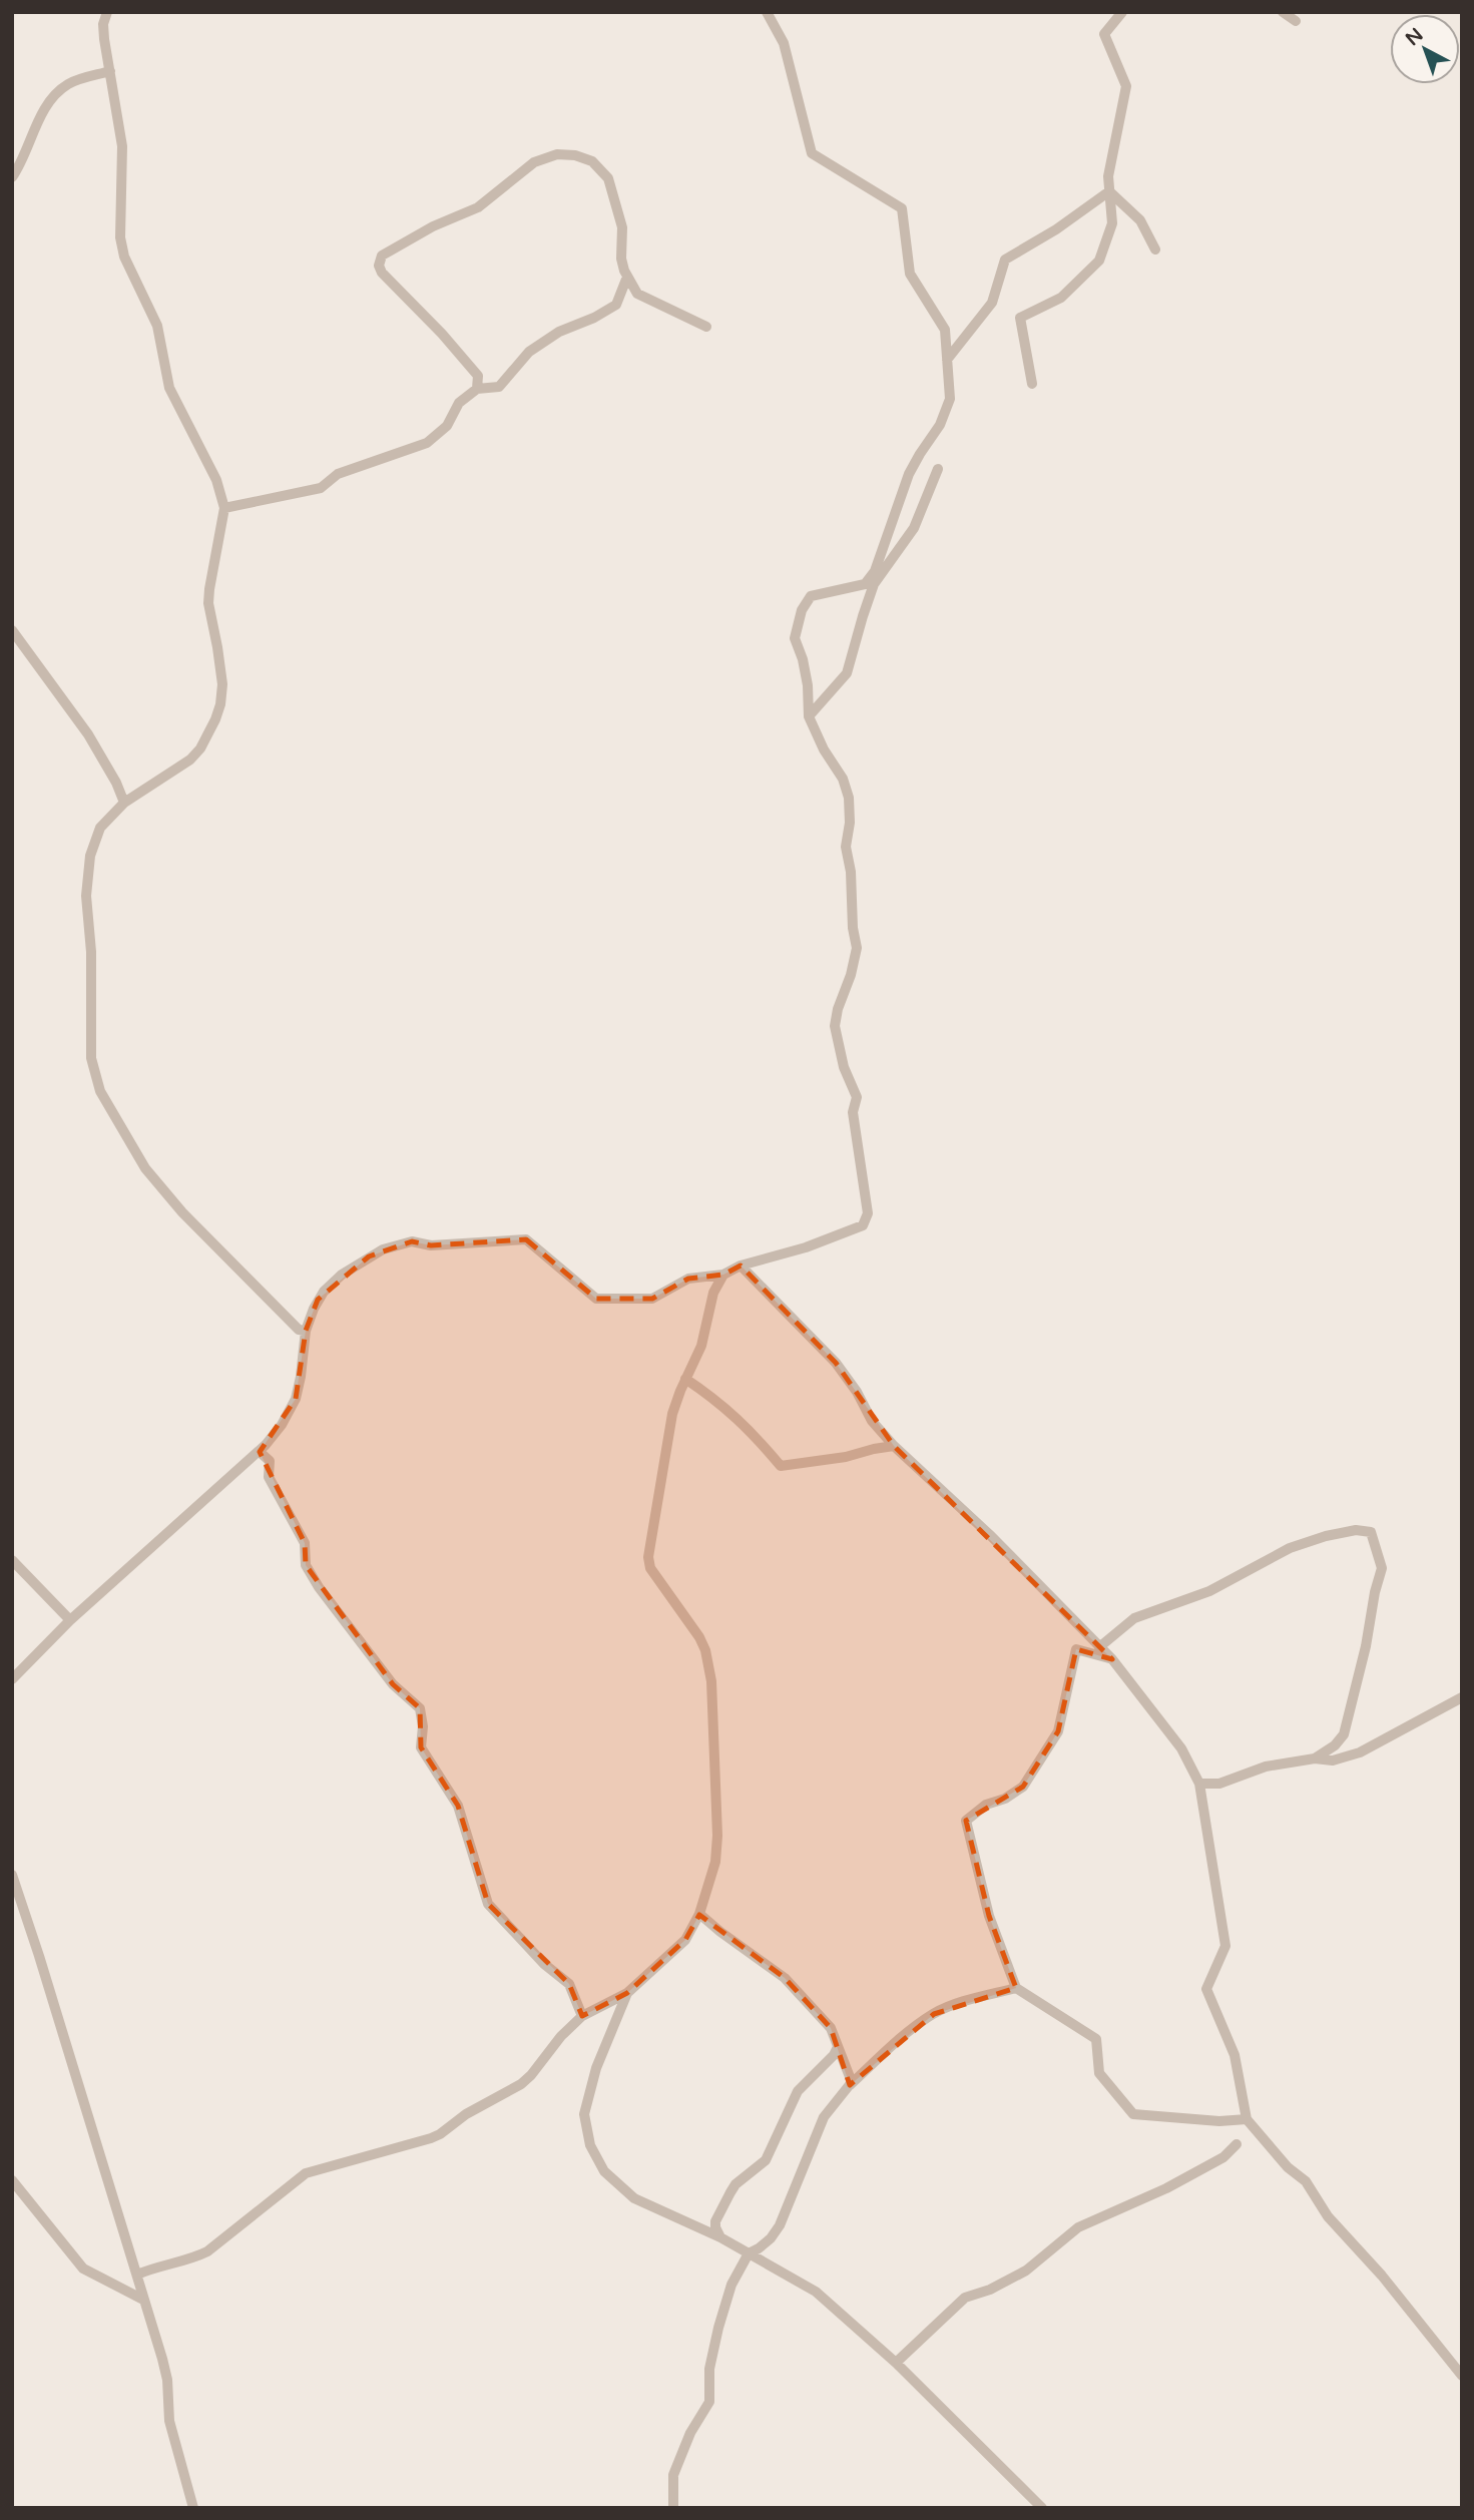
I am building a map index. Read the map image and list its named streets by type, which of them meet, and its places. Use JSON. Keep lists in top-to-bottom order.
{
  "north": "top left"
}
